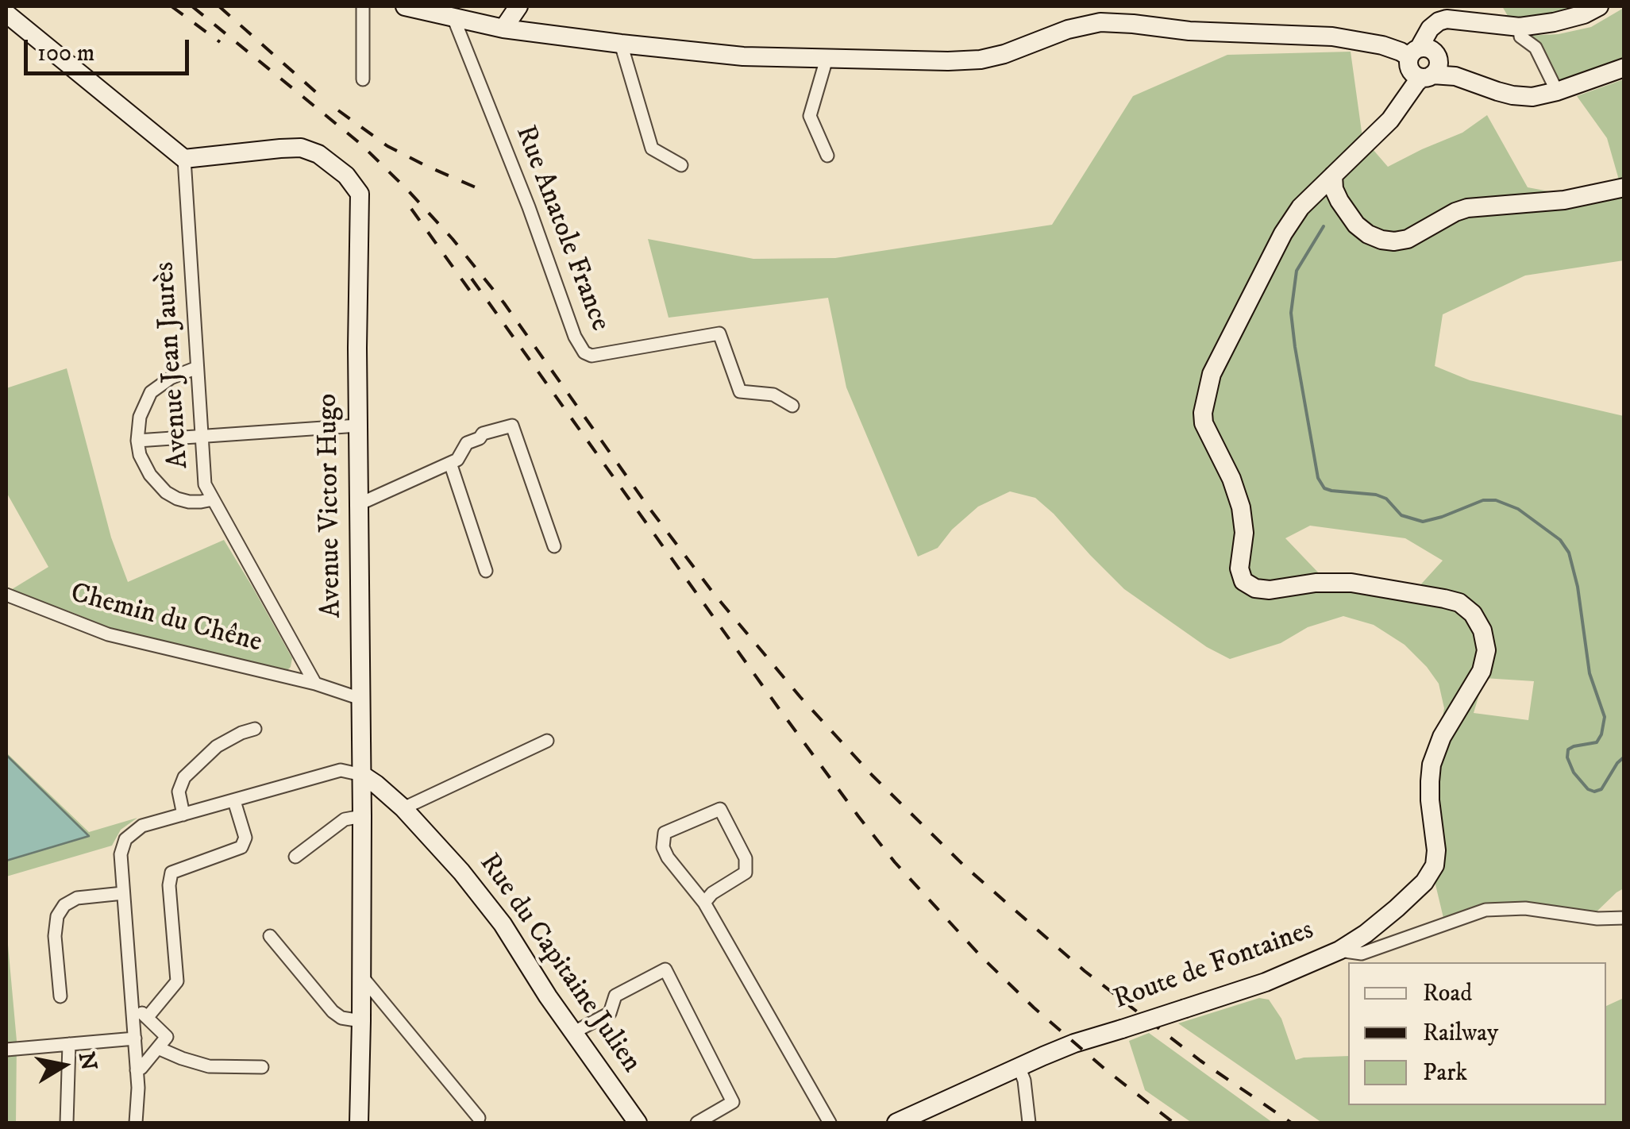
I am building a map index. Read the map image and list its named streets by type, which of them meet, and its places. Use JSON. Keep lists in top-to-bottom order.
{
  "streets": {
    "street": [
      "Rue Anatole France",
      "Avenue Jean Jaurès",
      "Avenue Victor Hugo",
      "Chemin du Chêne",
      "Rue du Capitaine Julien",
      "Route de Fontaines"
    ]
  },
  "crossings": [
    ["Avenue Jean Jaurès", "Avenue Victor Hugo"],
    ["Avenue Jean Jaurès", "Chemin du Chêne"],
    ["Avenue Victor Hugo", "Rue du Capitaine Julien"]
  ],
  "legend": ["Road", "Railway", "Park"],
  "scale_bar": "100 m",
  "north": "right"
}
